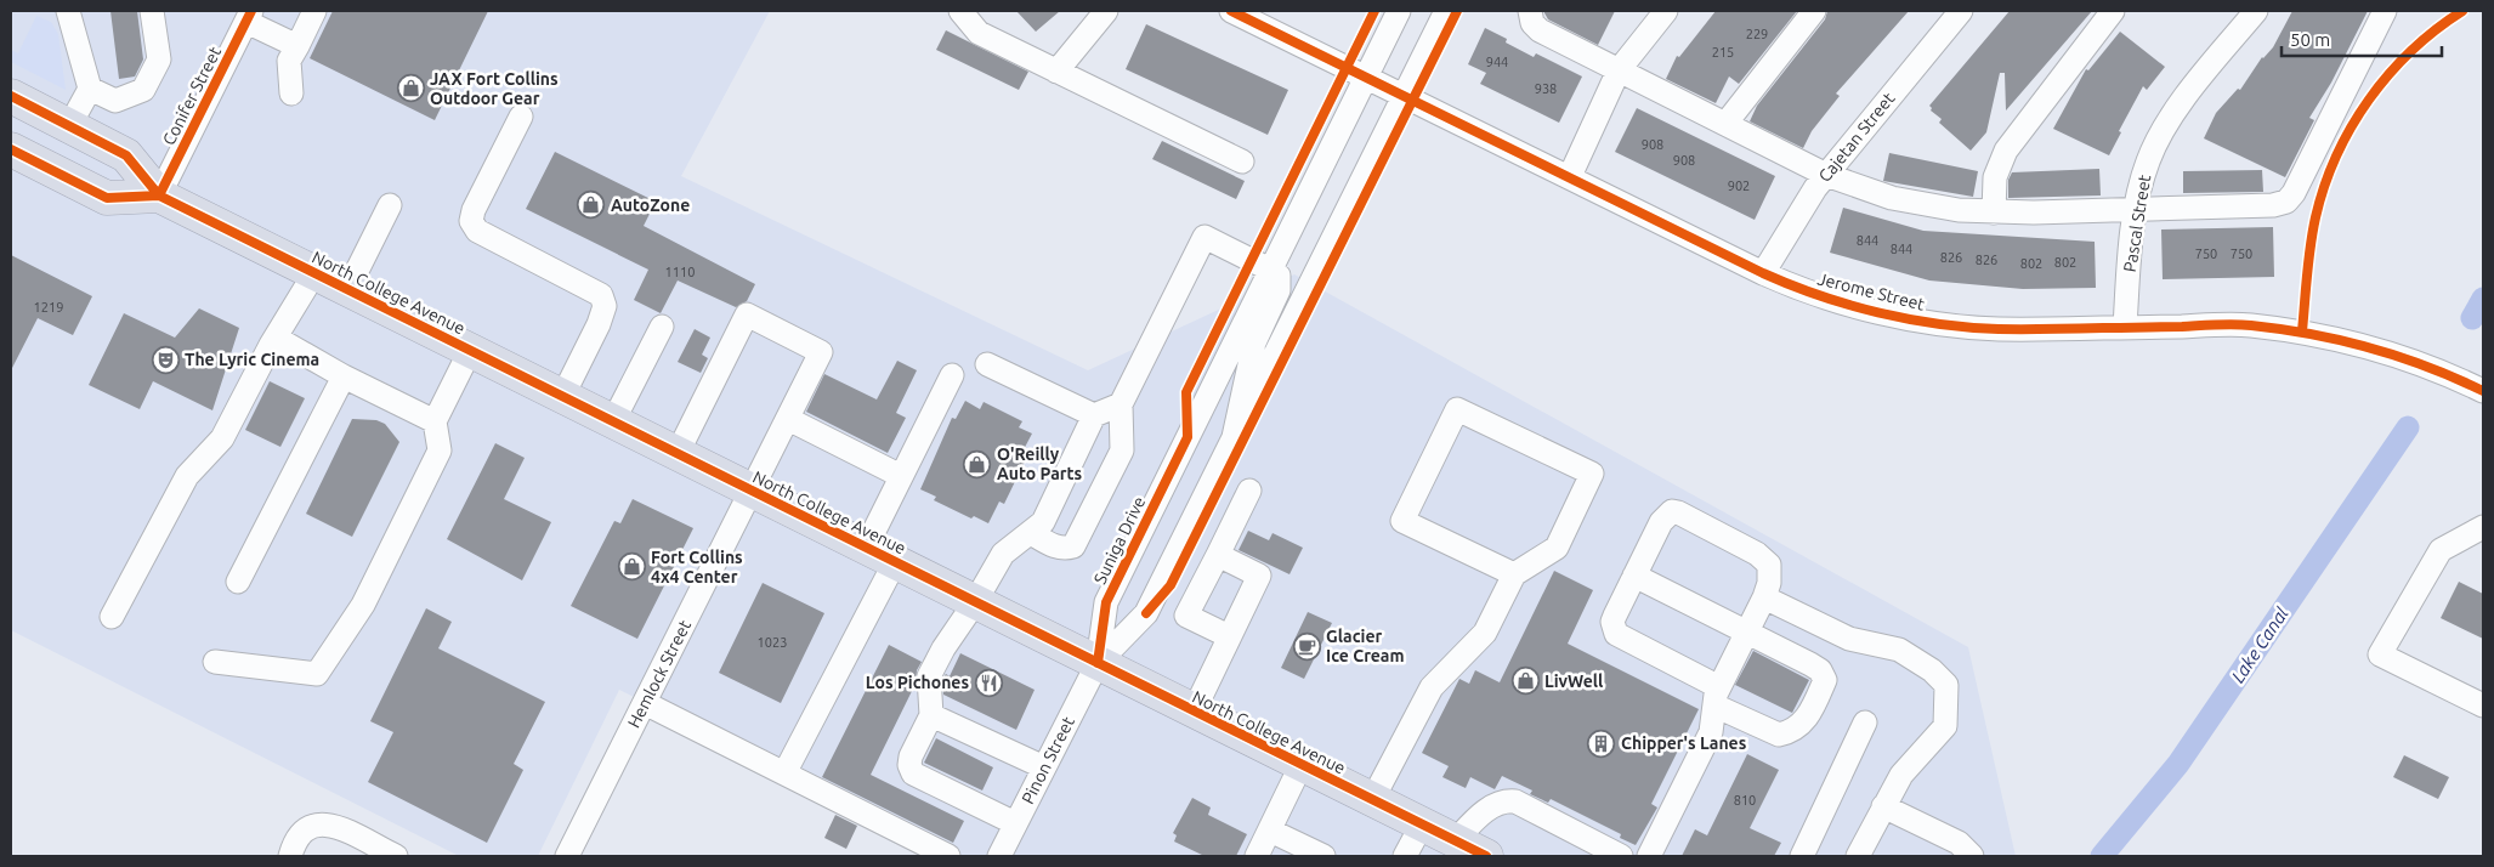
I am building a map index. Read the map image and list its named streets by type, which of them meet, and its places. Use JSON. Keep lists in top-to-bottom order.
{
  "streets": {
    "highway": ["North College Avenue"],
    "street": [
      "Conifer Street",
      "Cajetan Street",
      "Pascal Street",
      "Jerome Street",
      "Suniga Drive",
      "Hemlock Street",
      "Pinon Street"
    ]
  },
  "crossings": [
    ["Conifer Street", "North College Avenue"],
    ["Cajetan Street", "Jerome Street"],
    ["Pascal Street", "Jerome Street"],
    ["Jerome Street", "Suniga Drive"],
    ["North College Avenue", "Suniga Drive"],
    ["North College Avenue", "Hemlock Street"],
    ["North College Avenue", "Pinon Street"],
    ["Suniga Drive", "Pinon Street"]
  ],
  "water": ["Lake Canal"],
  "places": {
    "shop": [
      "JAX Fort Collins Outdoor Gear",
      "AutoZone",
      "O'Reilly Auto Parts",
      "Fort Collins 4x4 Center",
      "LivWell"
    ],
    "theatre": ["The Lyric Cinema"],
    "cafe": ["Glacier Ice Cream"],
    "restaurant": ["Los Pichones"],
    "building": ["Chipper's Lanes"]
  },
  "house_numbers": [
    "229",
    "215",
    "944",
    "938",
    "908",
    "908",
    "902",
    "844",
    "844",
    "750",
    "750",
    "826",
    "826",
    "802",
    "802",
    "1110",
    "1219",
    "1023",
    "810"
  ],
  "scale_bar": "50 m"
}
